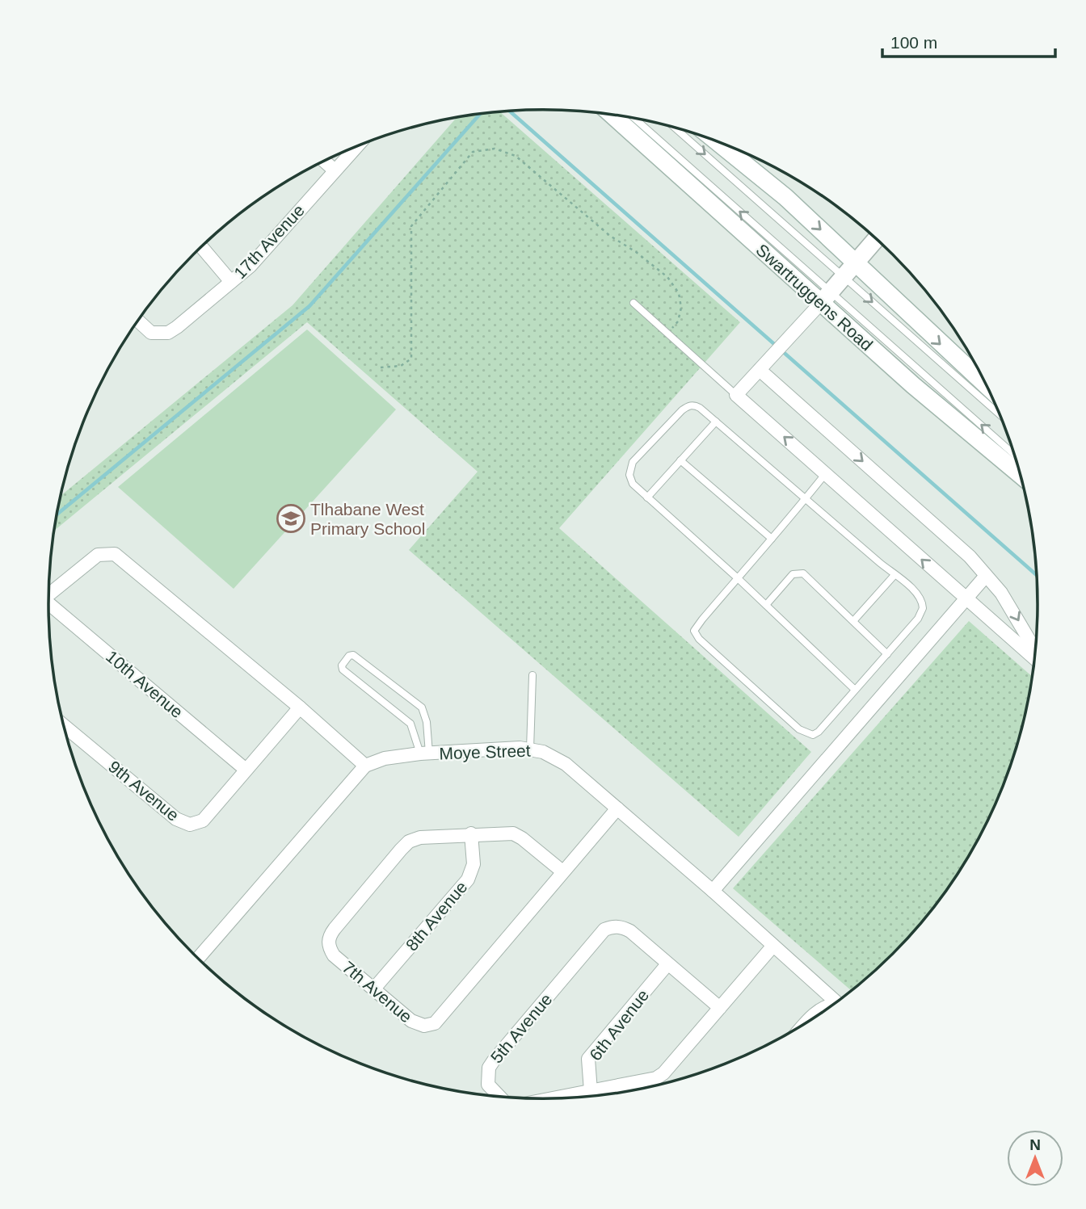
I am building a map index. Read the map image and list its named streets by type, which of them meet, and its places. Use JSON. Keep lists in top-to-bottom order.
{
  "streets": {
    "main road": ["Swartruggens Road"],
    "street": [
      "17th Avenue",
      "10th Avenue",
      "Moye Street",
      "9th Avenue",
      "8th Avenue",
      "7th Avenue",
      "6th Avenue",
      "5th Avenue"
    ]
  },
  "crossings": [
    ["10th Avenue", "9th Avenue"],
    ["Moye Street", "7th Avenue"],
    ["Moye Street", "5th Avenue"],
    ["8th Avenue", "7th Avenue"],
    ["6th Avenue", "5th Avenue"]
  ],
  "places": {
    "school or university": ["Tlhabane West Primary School"]
  },
  "scale_bar": "100 m",
  "north": "top"
}
